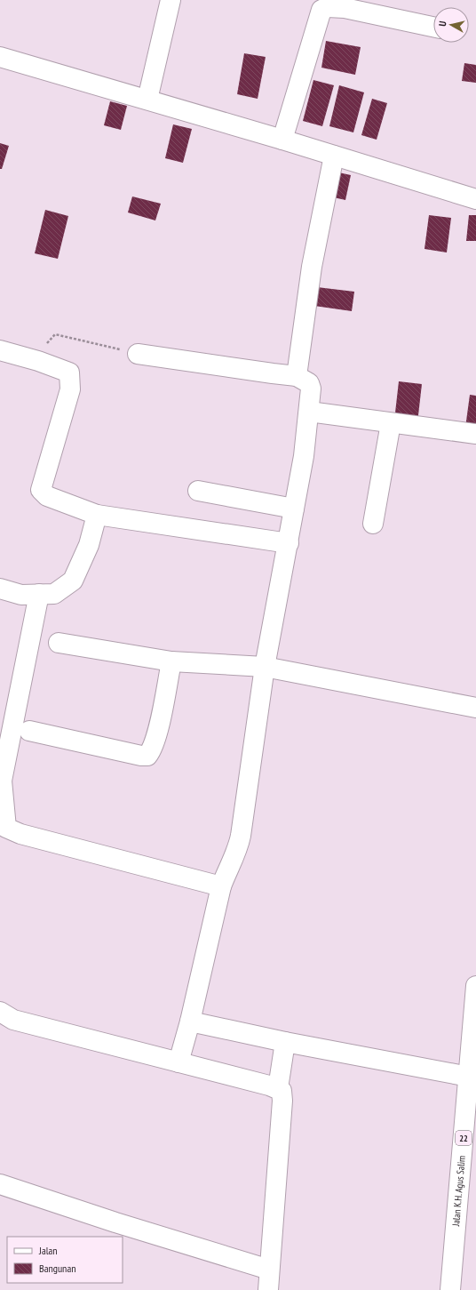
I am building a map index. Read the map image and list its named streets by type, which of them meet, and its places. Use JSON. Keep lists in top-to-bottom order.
{
  "streets": {
    "main road": ["22", "Jalan K.H. Agus Salim"]
  },
  "legend": ["Jalan", "Bangunan"],
  "north": "left"
}
